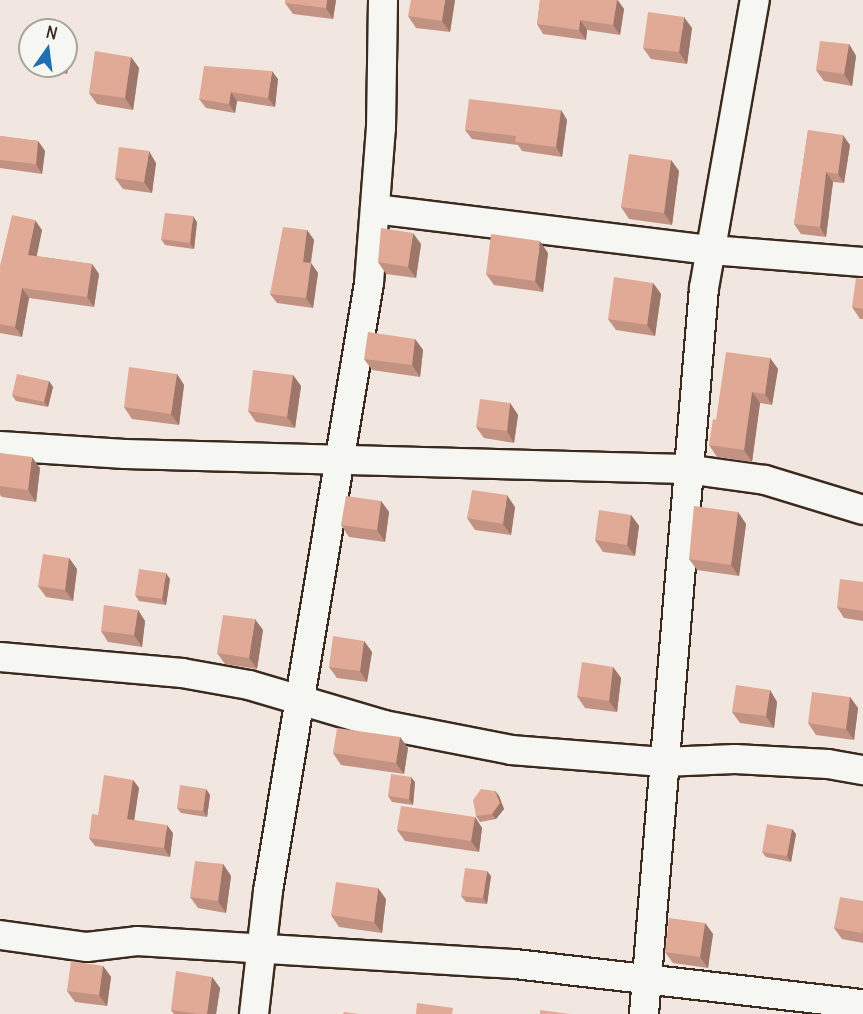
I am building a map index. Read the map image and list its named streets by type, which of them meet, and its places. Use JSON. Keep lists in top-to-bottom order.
{
  "north": "top"
}
